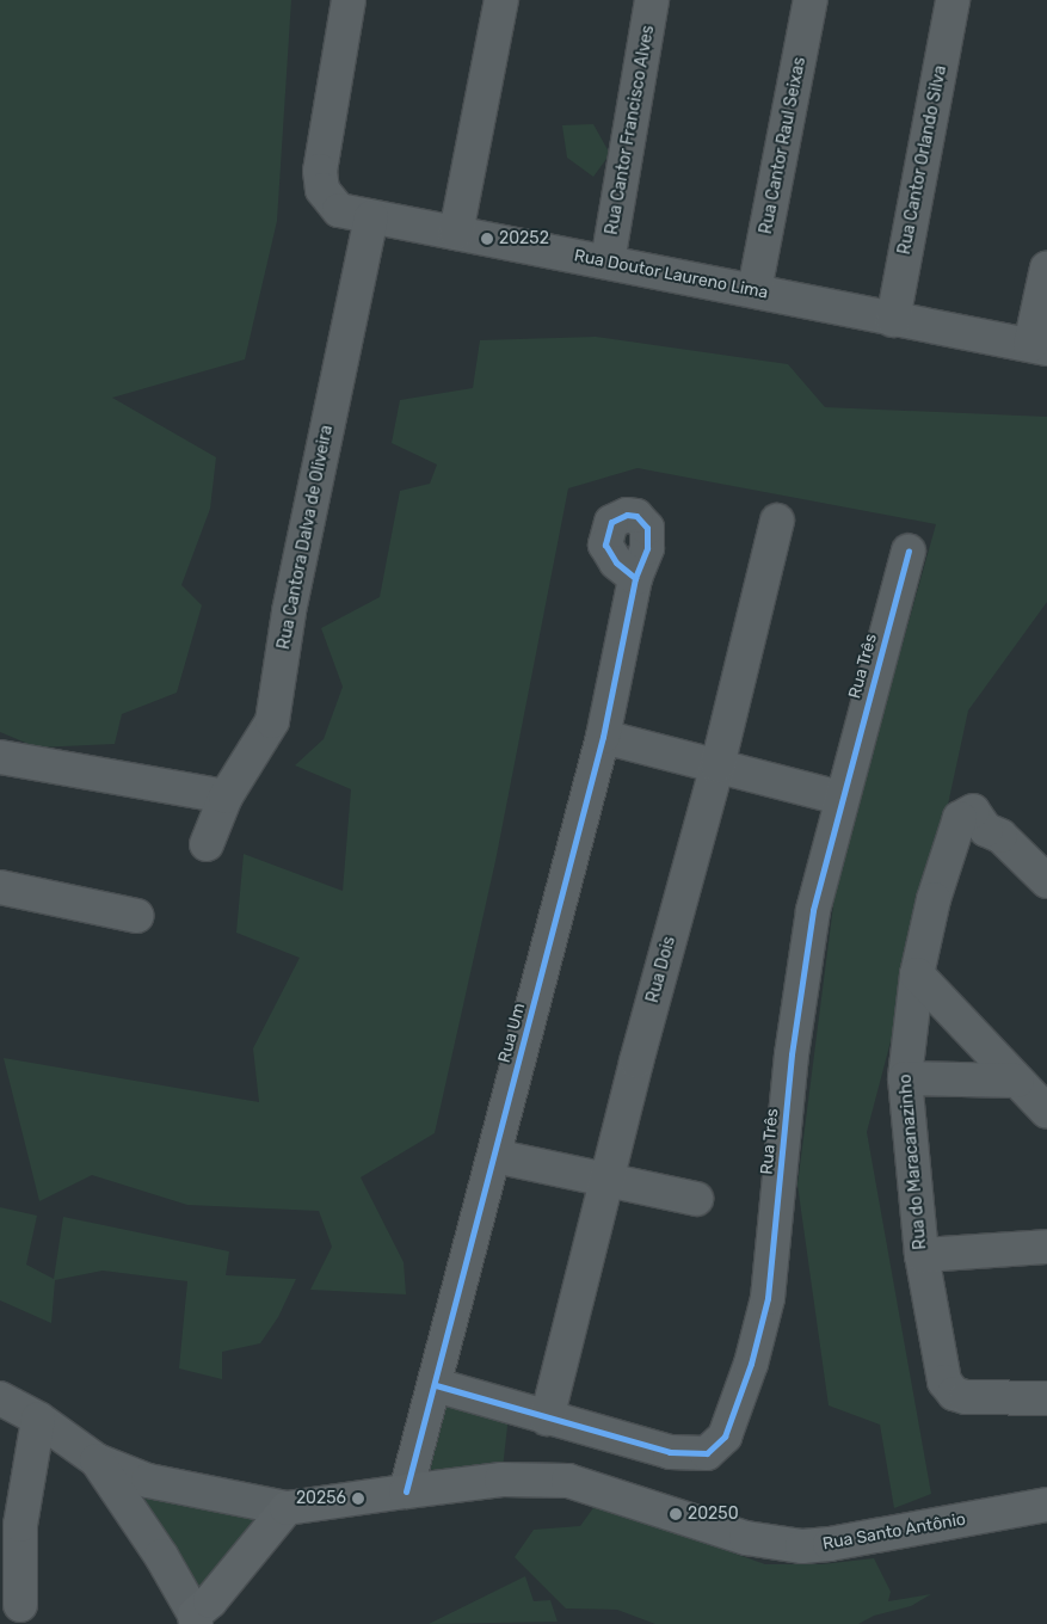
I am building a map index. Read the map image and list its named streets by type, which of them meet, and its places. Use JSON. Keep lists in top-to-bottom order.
{
  "streets": {
    "main road": ["Rua Santo Antônio"],
    "street": [
      "Rua Cantor Francisco Alves",
      "Rua Cantor Raul Seixas",
      "Rua Cantor Orlando Silva",
      "Rua Doutor Laureno Lima",
      "Rua Cantora Dalva de Oliveira",
      "Rua Três",
      "Rua Dois",
      "Rua Um",
      "Rua do Maracanazinho"
    ]
  },
  "crossings": [
    ["Rua Cantor Francisco Alves", "Rua Doutor Laureno Lima"],
    ["Rua Cantor Raul Seixas", "Rua Doutor Laureno Lima"],
    ["Rua Cantor Orlando Silva", "Rua Doutor Laureno Lima"],
    ["Rua Doutor Laureno Lima", "Rua Cantora Dalva de Oliveira"],
    ["Rua Três", "Rua Dois"],
    ["Rua Três", "Rua Um"],
    ["Rua Um", "Rua Santo Antônio"]
  ],
  "places": ["20252", "20256", "20250"]
}
